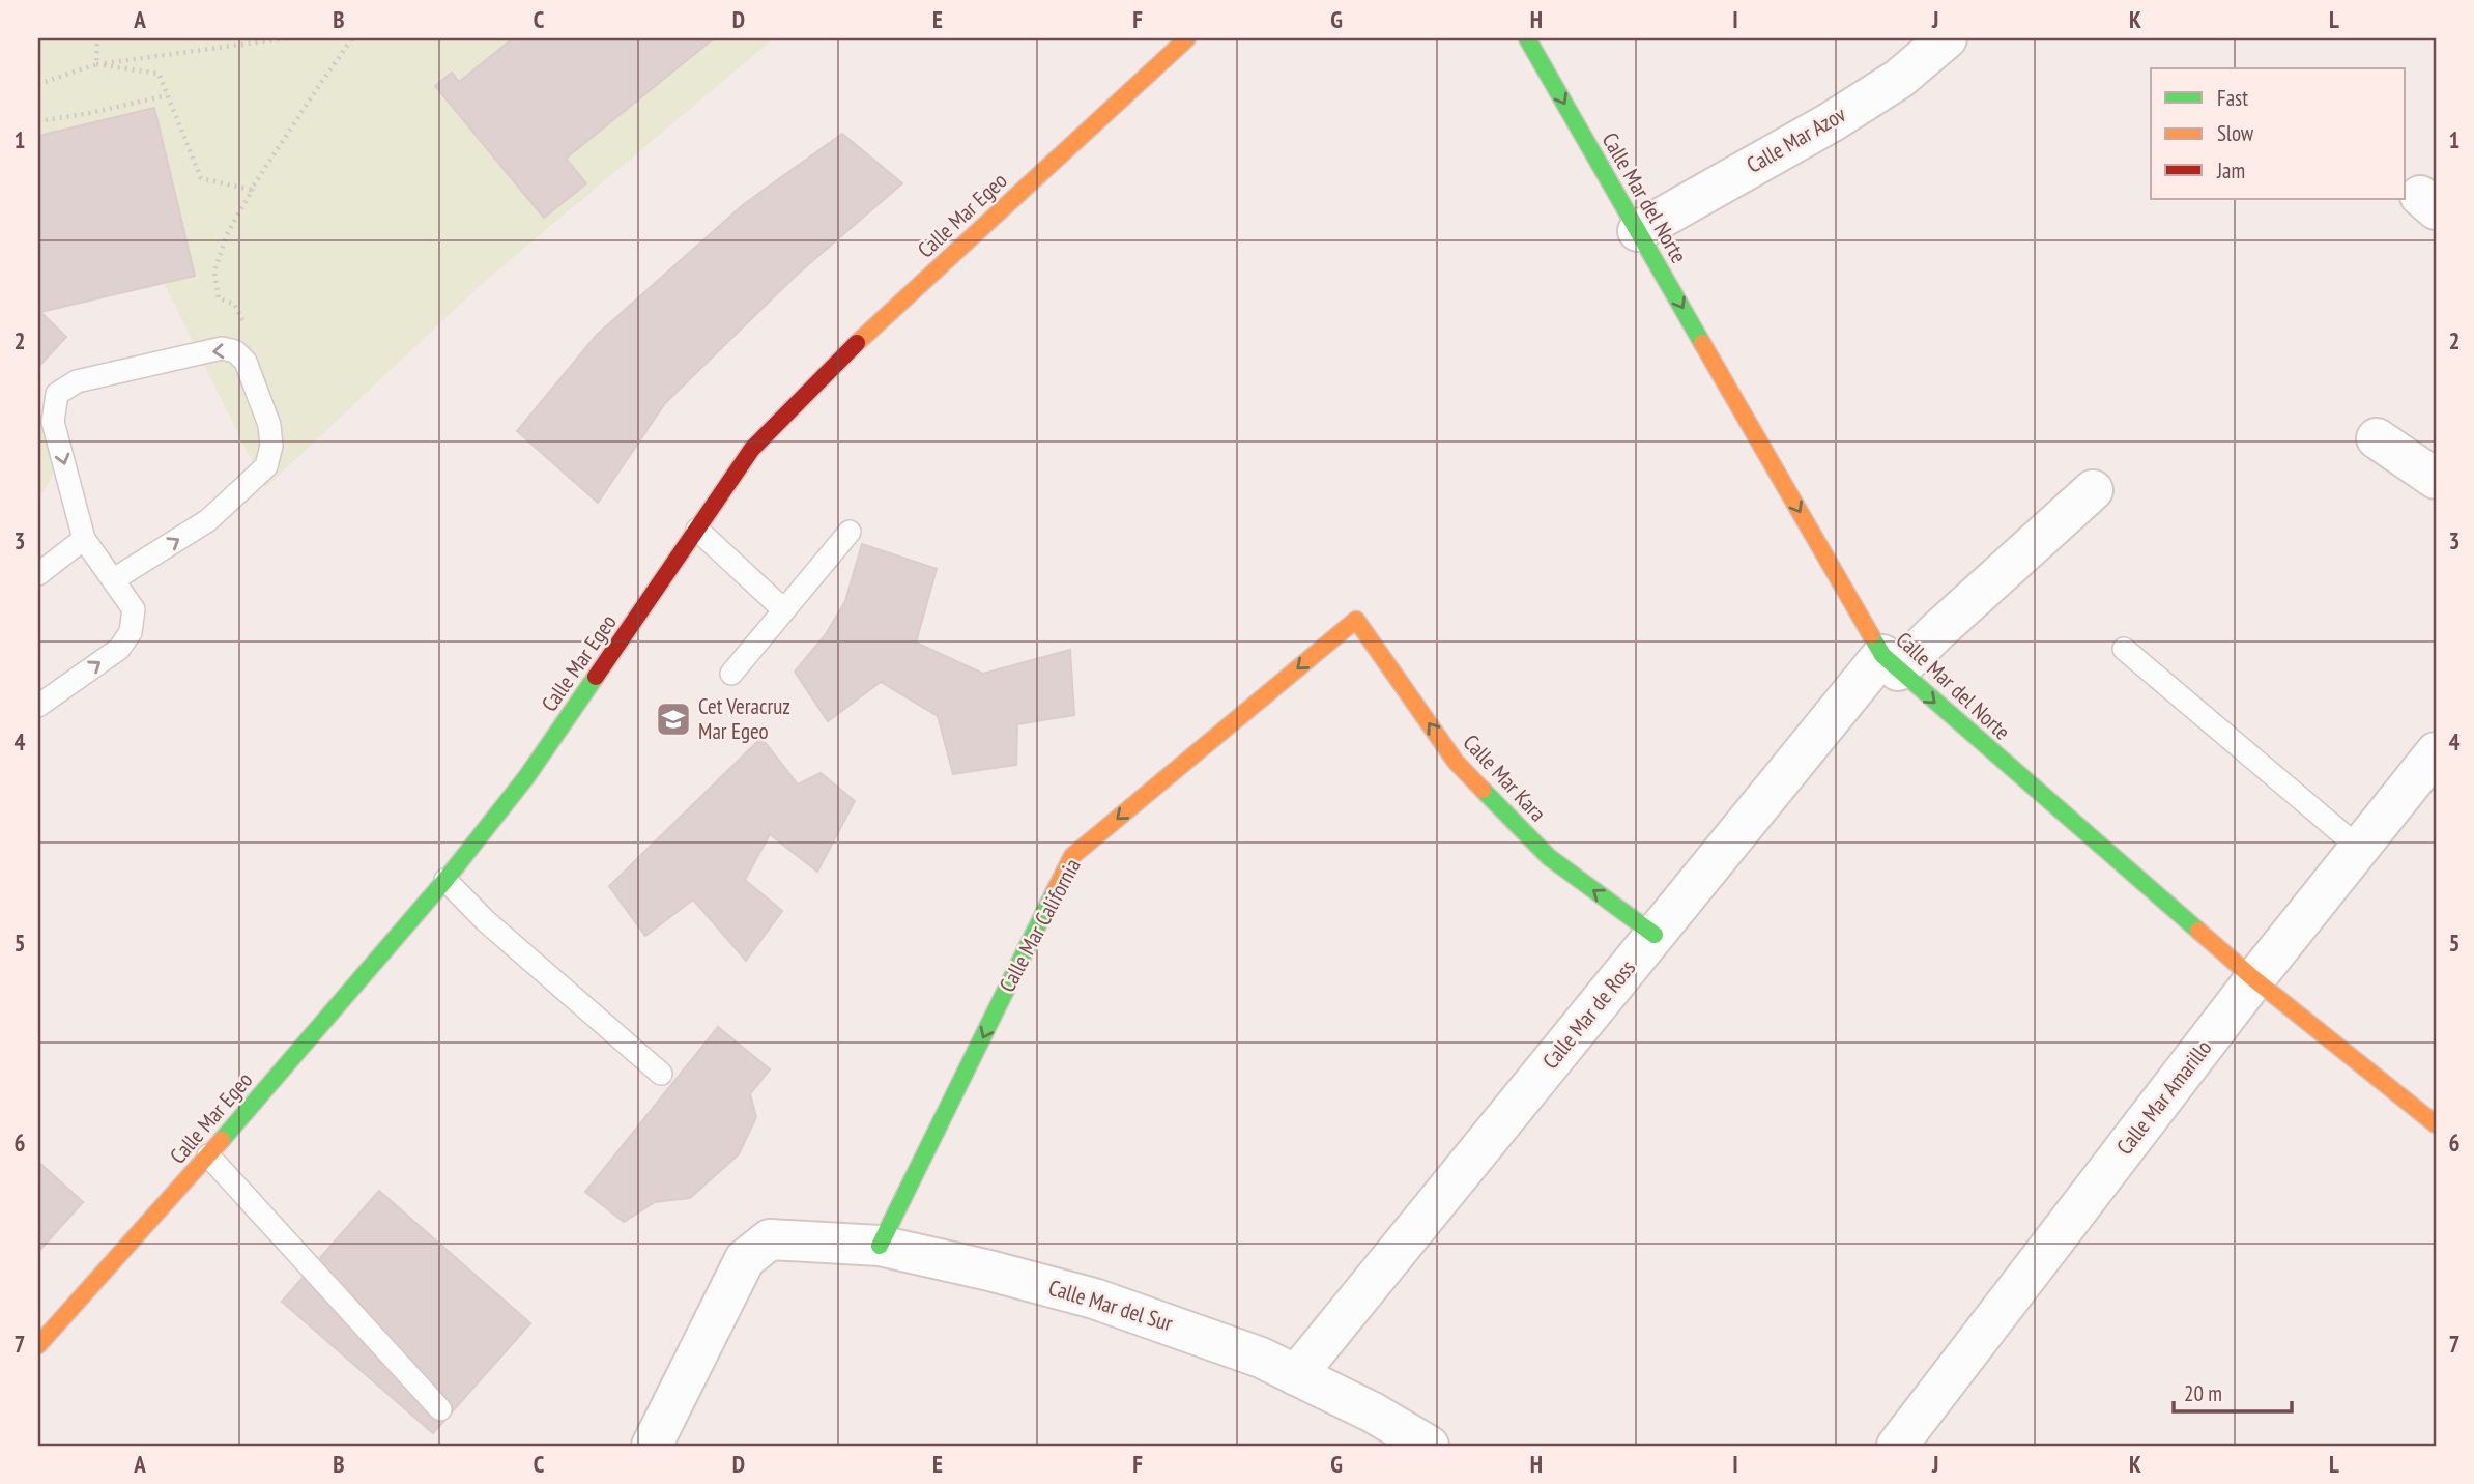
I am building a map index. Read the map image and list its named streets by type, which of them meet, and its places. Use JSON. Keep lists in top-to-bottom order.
{
  "streets": {
    "street": [
      "Calle Mar Azov",
      "Calle Mar del Norte",
      "Calle Mar Egeo",
      "Calle Mar Kara",
      "Calle Mar California",
      "Calle Mar de Ross",
      "Calle Mar Amarillo",
      "Calle Mar del Sur"
    ]
  },
  "crossings": [
    ["Calle Mar Azov", "Calle Mar del Norte"],
    ["Calle Mar del Norte", "Calle Mar de Ross"],
    ["Calle Mar del Norte", "Calle Mar Amarillo"],
    ["Calle Mar Kara", "Calle Mar California"],
    ["Calle Mar Kara", "Calle Mar de Ross"],
    ["Calle Mar California", "Calle Mar del Sur"],
    ["Calle Mar de Ross", "Calle Mar del Sur"]
  ],
  "one_way": ["Calle Mar del Norte", "Calle Mar Kara", "Calle Mar California"],
  "places": {
    "school or university": ["Cet Veracruz Mar Egeo"]
  },
  "legend": ["Fast", "Slow", "Jam"],
  "scale_bar": "20 m",
  "grid": {
    "columns": [
      "A",
      "B",
      "C",
      "D",
      "E",
      "F",
      "G",
      "H",
      "I",
      "J",
      "K",
      "L"
    ],
    "rows": [
      "1",
      "2",
      "3",
      "4",
      "5",
      "6",
      "7"
    ]
  }
}
